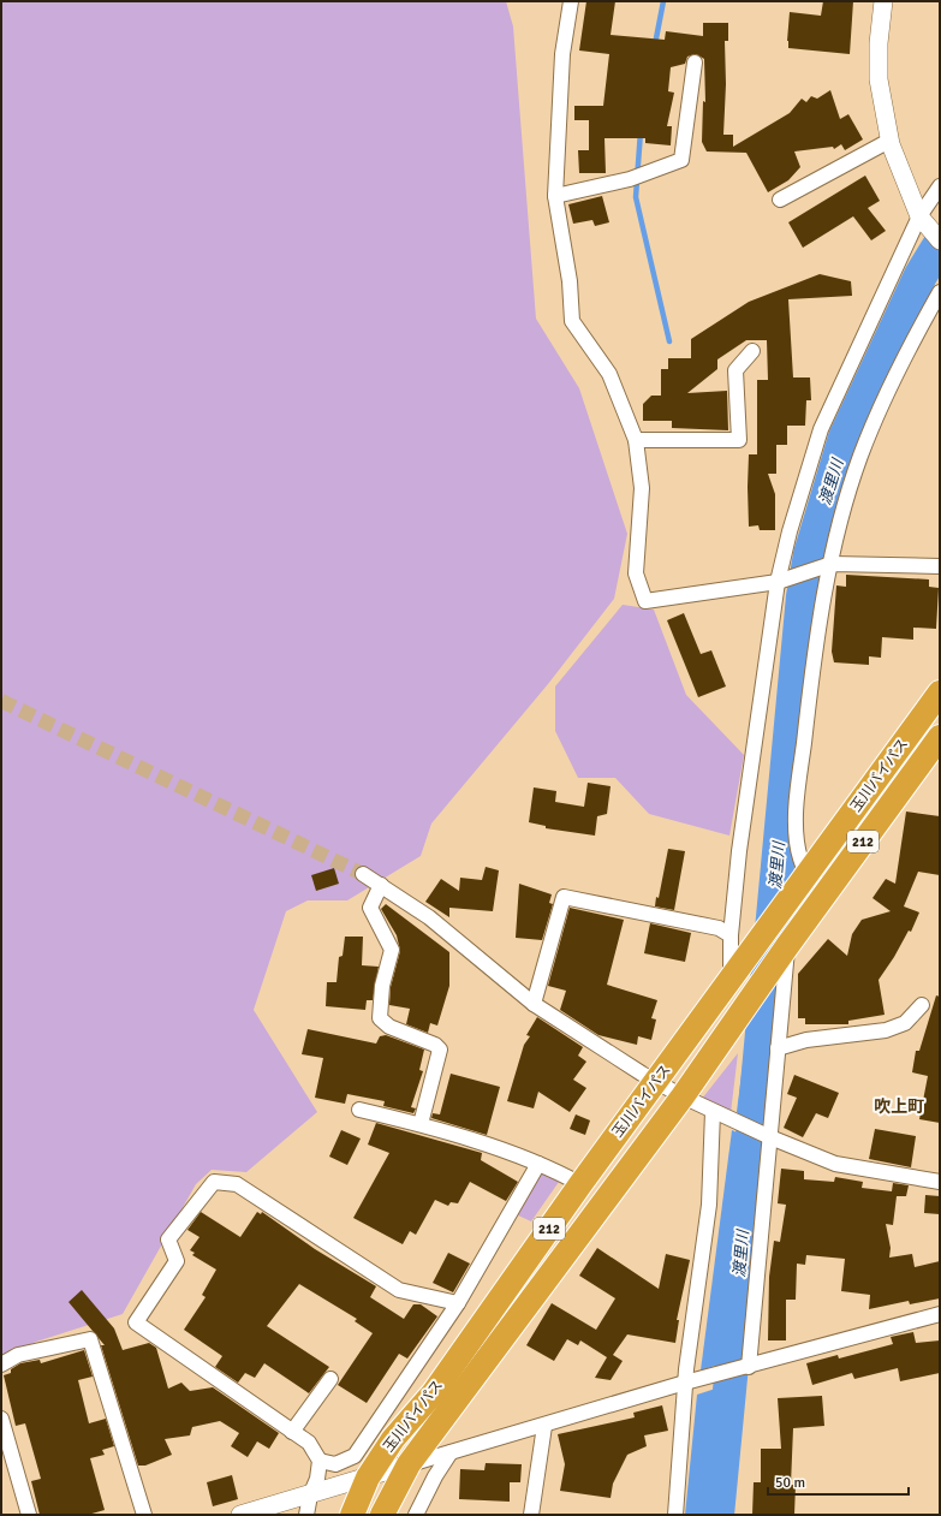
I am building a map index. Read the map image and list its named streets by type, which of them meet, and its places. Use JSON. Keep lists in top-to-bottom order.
{
  "streets": {
    "highway": ["玉川バイパス", "212"]
  },
  "districts": ["吹上町"],
  "water": ["渡里川"],
  "scale_bar": "50 m"
}
